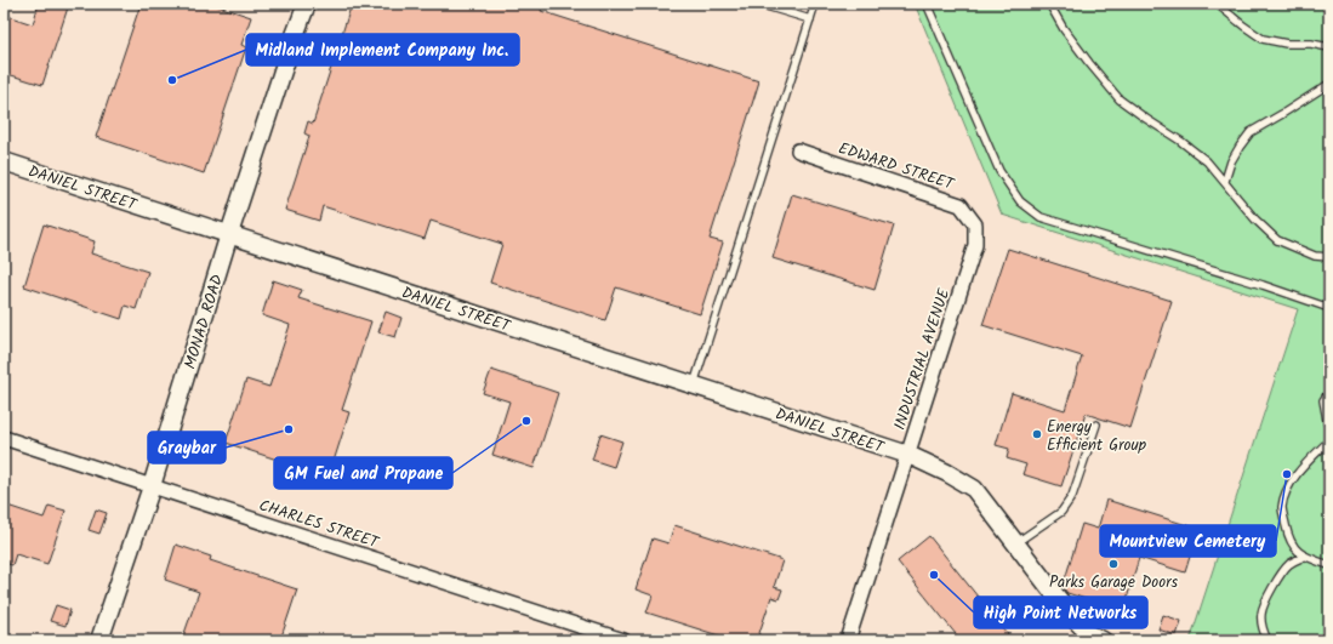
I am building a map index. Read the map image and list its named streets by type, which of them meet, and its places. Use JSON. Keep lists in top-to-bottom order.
{
  "streets": {
    "street": [
      "EDWARD STREET",
      "DANIEL STREET",
      "MONAD ROAD",
      "INDUSTRIAL AVENUE",
      "CHARLES STREET"
    ]
  },
  "crossings": [
    ["EDWARD STREET", "INDUSTRIAL AVENUE"],
    ["DANIEL STREET", "MONAD ROAD"],
    ["DANIEL STREET", "INDUSTRIAL AVENUE"],
    ["MONAD ROAD", "CHARLES STREET"]
  ],
  "places": [
    "Midland Implement Company Inc.",
    "GM Fuel and Propane",
    "Graybar",
    "Energy Efficient Group",
    "Mountview Cemetery",
    "Parks Garage Doors",
    "High Point Networks"
  ]
}
